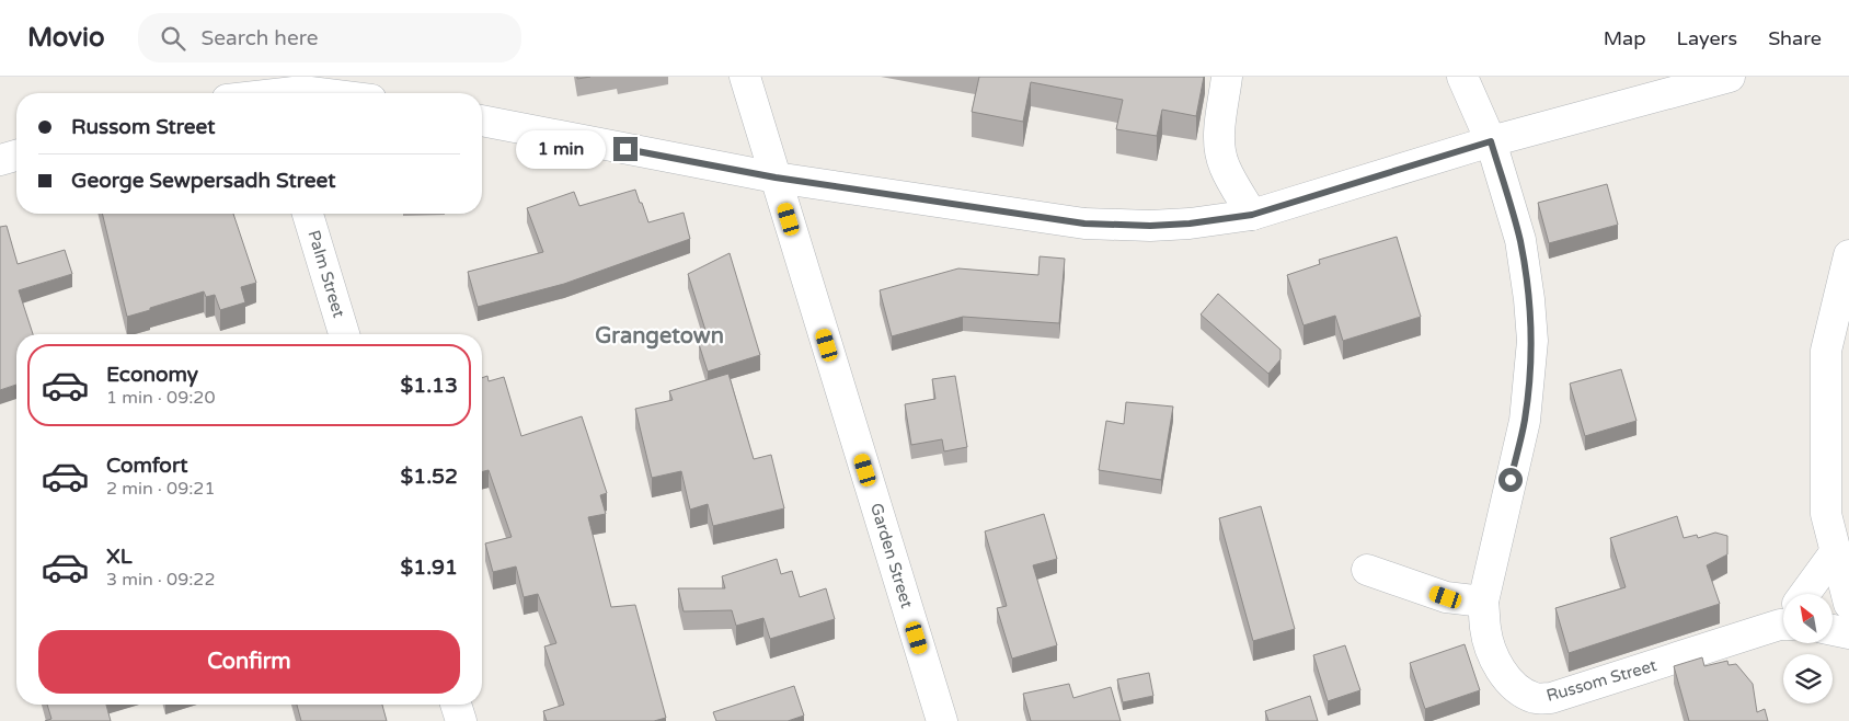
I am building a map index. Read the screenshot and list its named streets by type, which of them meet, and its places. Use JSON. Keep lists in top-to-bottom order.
{
  "streets": {
    "street": ["Palm Street", "Garden Street", "Russom Street"]
  },
  "districts": ["Grangetown"],
  "north": "top left",
  "page": {
    "header": "Movio",
    "search": "Search here",
    "nav": ["Map", "Layers", "Share"],
    "banner": ["Russom Street", "George Sewpersadh Street"],
    "bubble": "1 min",
    "list": [
      {
        "name": "Economy",
        "note": "1 min · 09:20",
        "value": "$1.13"
      },
      {
        "name": "Comfort",
        "note": "2 min · 09:21",
        "value": "$1.52"
      },
      {
        "name": "XL",
        "note": "3 min · 09:22",
        "value": "$1.91"
      }
    ],
    "buttons": "Confirm"
  }
}
